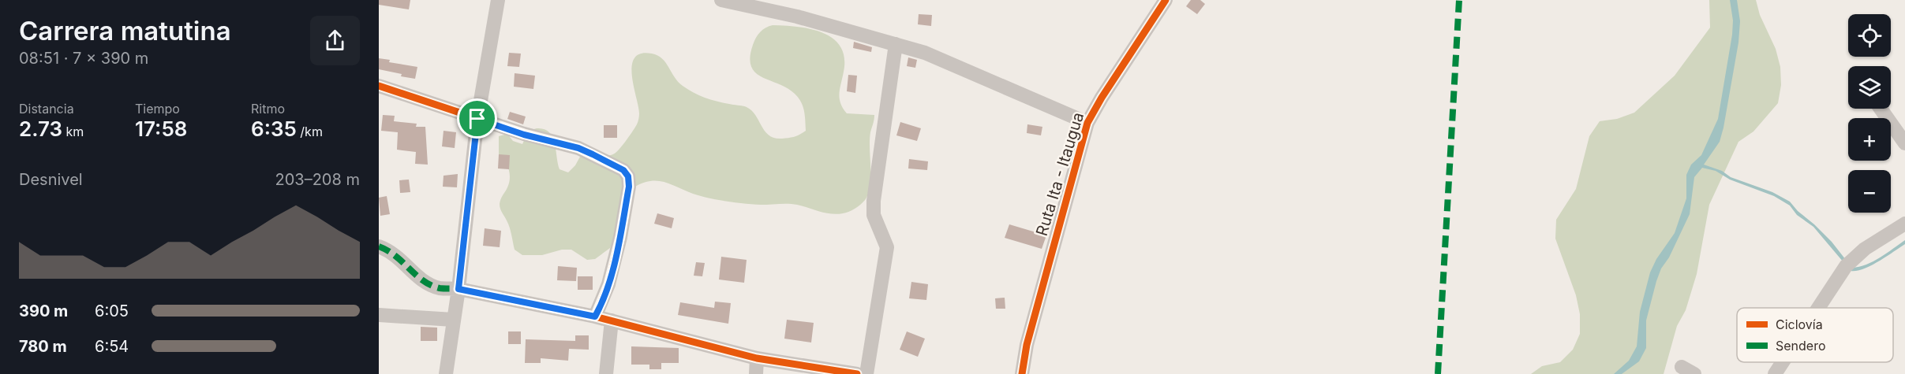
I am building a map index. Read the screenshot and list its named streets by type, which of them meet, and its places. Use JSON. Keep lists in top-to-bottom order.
{
  "streets": {
    "street": ["Ruta Ita - Itaugua"]
  },
  "legend": ["Ciclovía", "Sendero"],
  "page": {
    "heading": ["Carrera matutina", "08:51 · 7 × 390 m"],
    "map_buttons": ["+", "−"],
    "stats": [
      ["Distancia", "2.73 km"],
      ["Tiempo", "17:58"],
      ["Ritmo", "6:35 /km"]
    ],
    "chart": ["Desnivel", "203–208 m"],
    "list": [
      {
        "name": "390 m",
        "note": "6:05"
      },
      {
        "name": "780 m",
        "note": "6:54"
      }
    ]
  }
}
